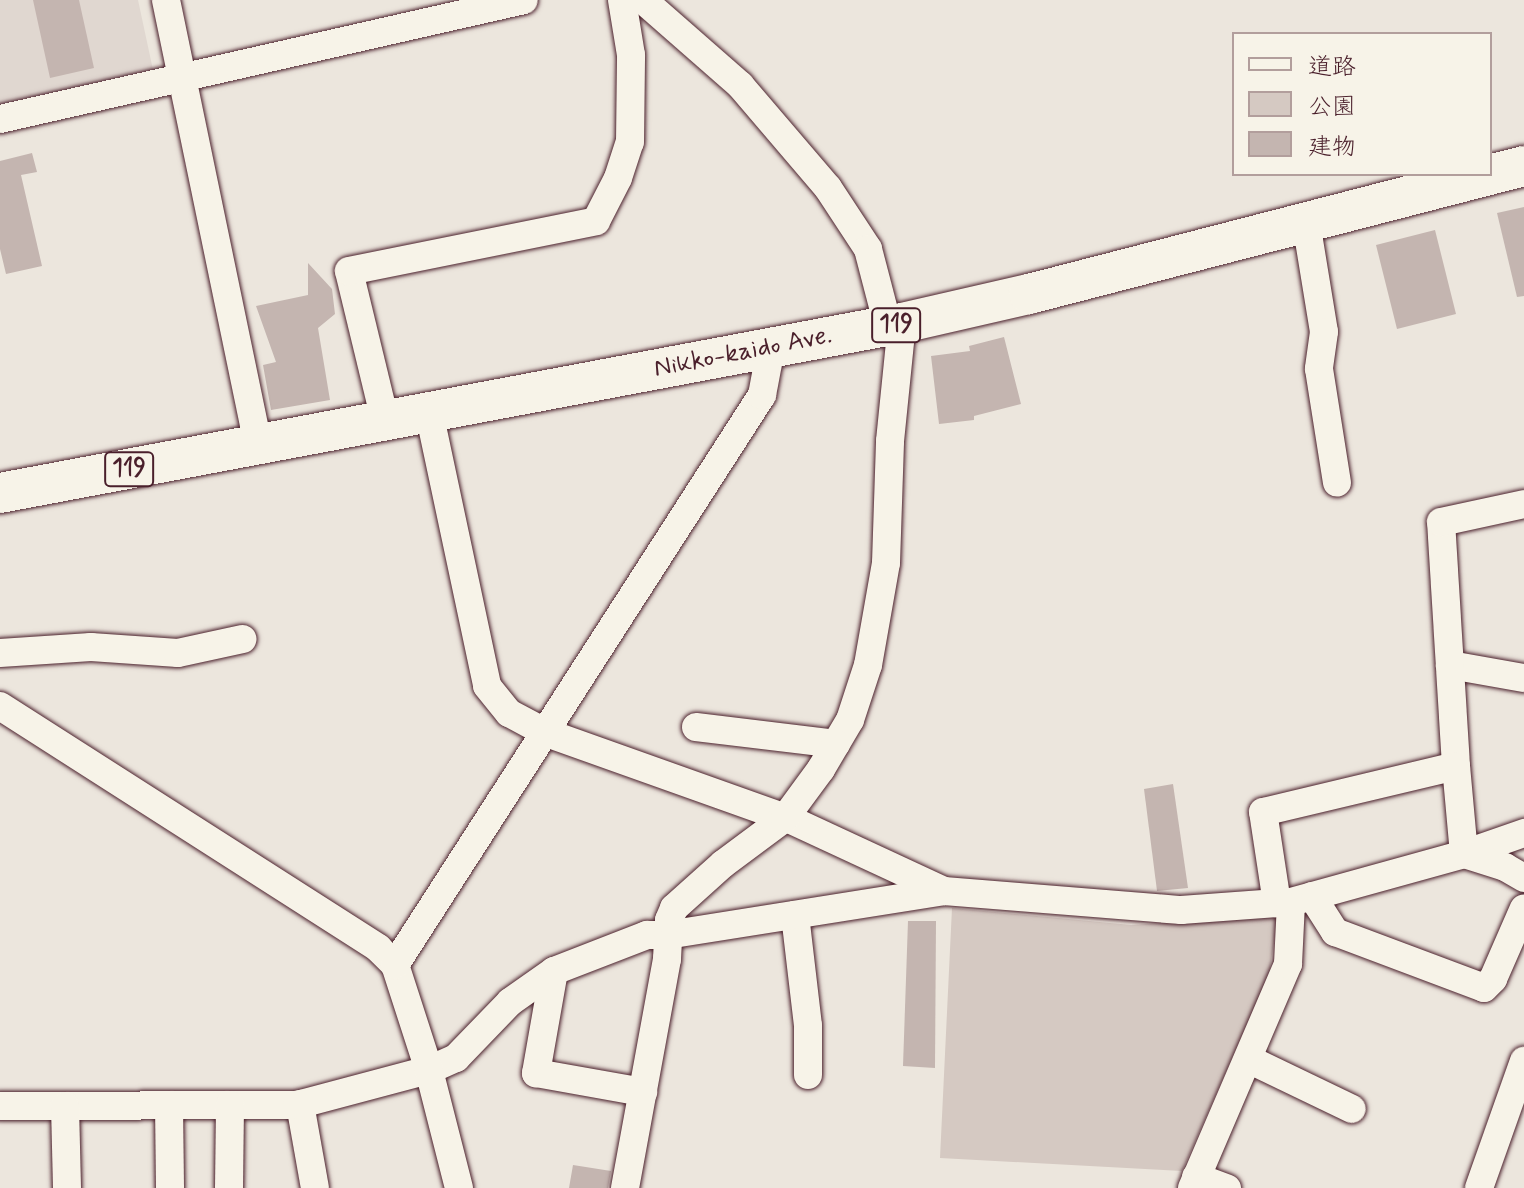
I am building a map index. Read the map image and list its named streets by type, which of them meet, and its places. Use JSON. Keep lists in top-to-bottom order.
{
  "streets": {
    "highway": ["119", "Nikko-kaido Ave."]
  },
  "legend": ["道路", "公園", "建物"]
}
